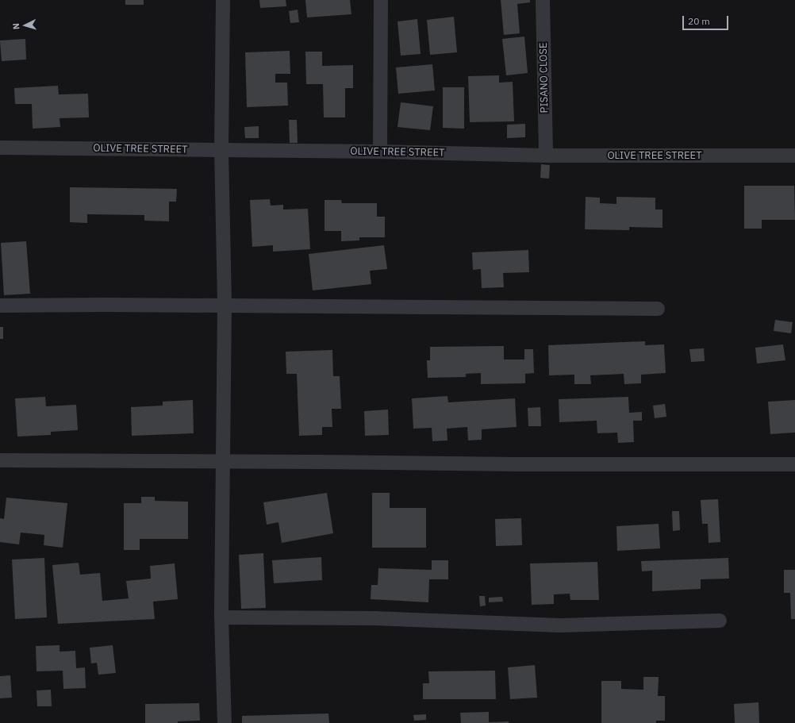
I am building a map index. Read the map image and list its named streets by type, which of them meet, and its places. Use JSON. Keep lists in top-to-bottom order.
{
  "streets": {
    "street": ["PISANO CLOSE", "OLIVE TREE STREET"]
  },
  "crossings": [
    ["PISANO CLOSE", "OLIVE TREE STREET"]
  ],
  "scale_bar": "20 m",
  "north": "left"
}
